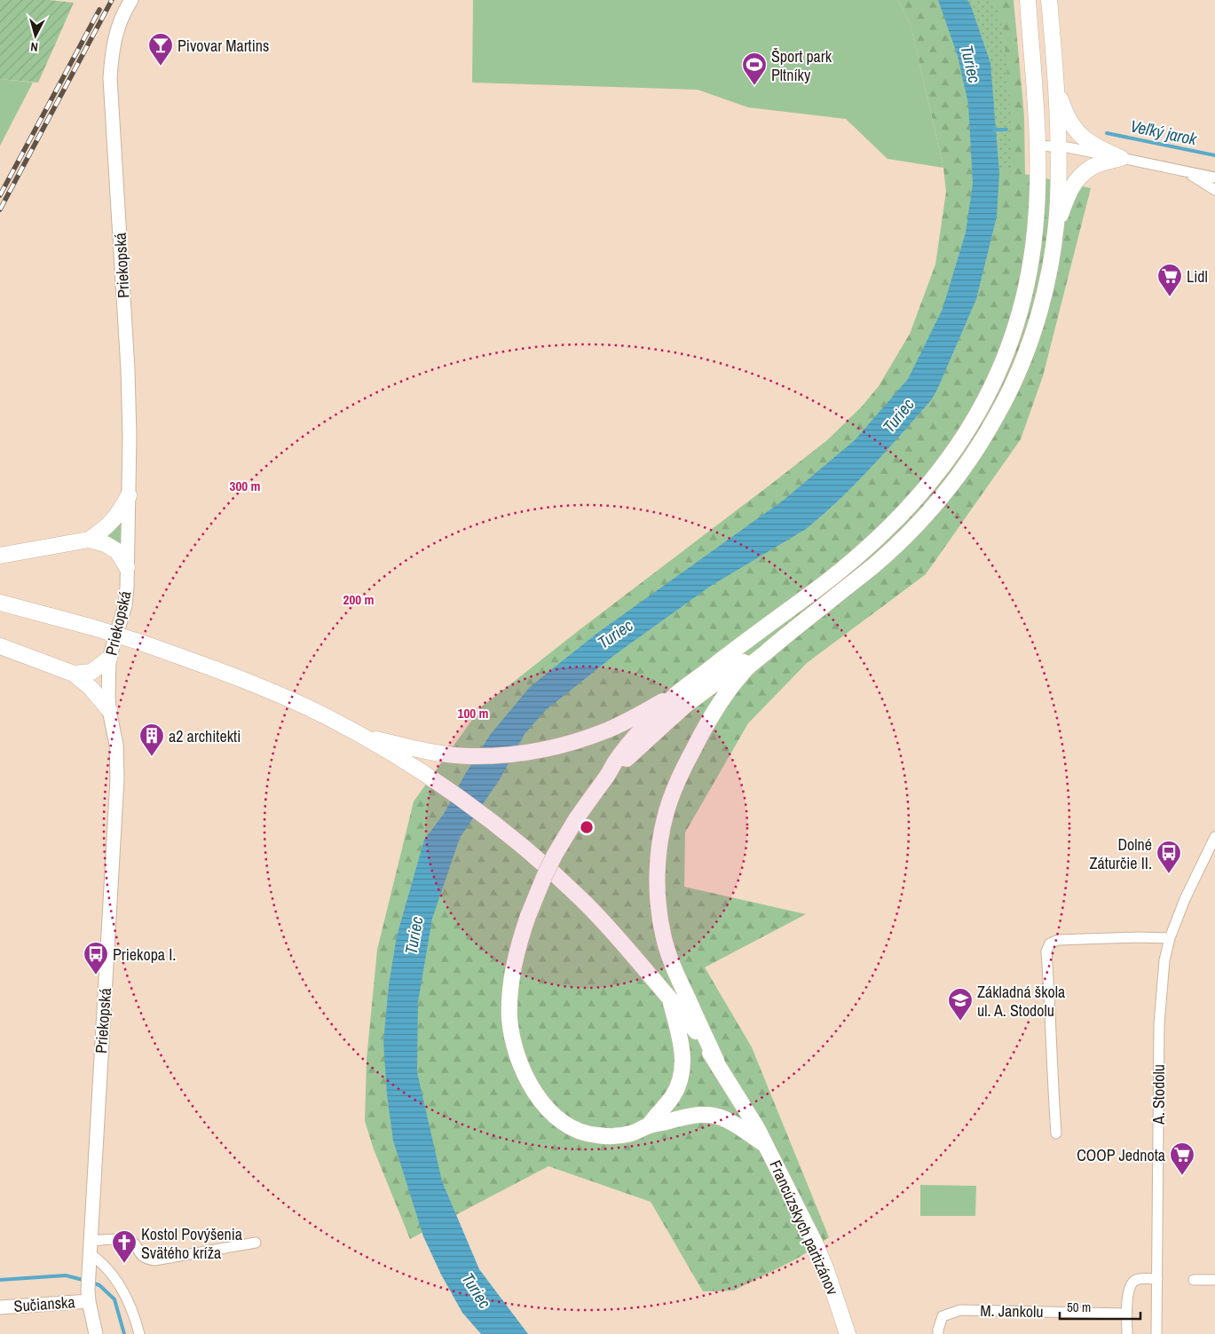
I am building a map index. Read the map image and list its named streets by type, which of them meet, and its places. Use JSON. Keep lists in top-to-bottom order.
{
  "streets": {
    "main road": ["Francúzskych partizánov"],
    "street": [
      "Priekopská",
      "A. Stodolu",
      "Sučianska",
      "M. Jankolu"
    ]
  },
  "crossings": [
    ["Priekopská", "Sučianska"]
  ],
  "water": ["Turiec", "Veľký jarok"],
  "places": {
    "bar": ["Pivovar Martins"],
    "sports": ["Šport park Pltníky"],
    "supermarket": ["Lidl", "COOP Jednota"],
    "building": ["a2 architekti"],
    "bus stop": ["Dolné Záturčie II.", "Priekopa I."],
    "school or university": ["Základná škola ul. A. Stodolu"],
    "church": ["Kostol Povýšenia Svätého kríža"]
  },
  "scale_bar": "50 m",
  "north": "bottom",
  "rings": ["300 m", "200 m", "100 m"]
}
